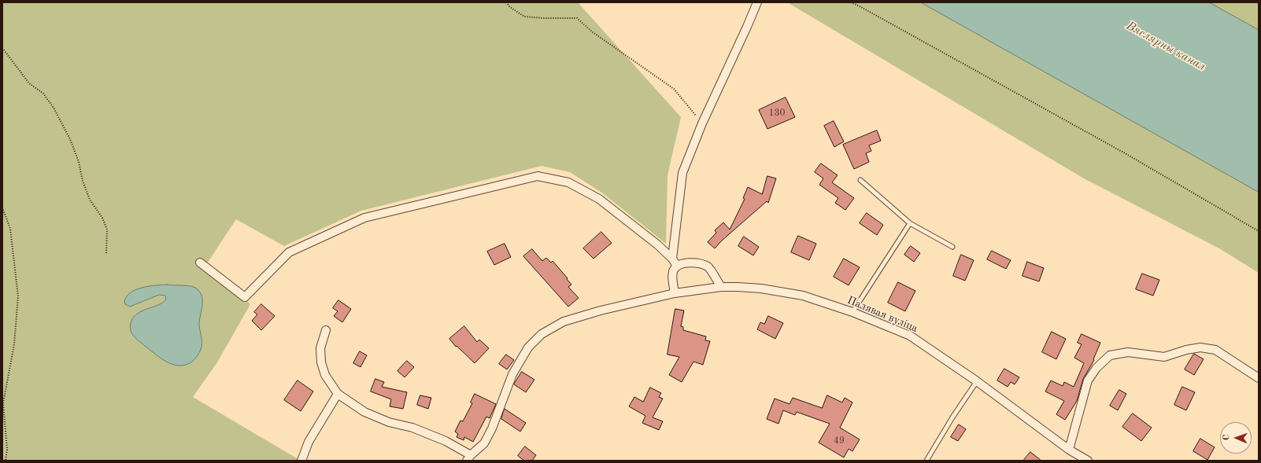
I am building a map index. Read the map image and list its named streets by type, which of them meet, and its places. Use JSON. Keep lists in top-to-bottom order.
{
  "streets": {
    "street": ["Палявая вуліца"]
  },
  "water": ["Вяслярны канал"],
  "house_numbers": ["130", "49"],
  "north": "left"
}
